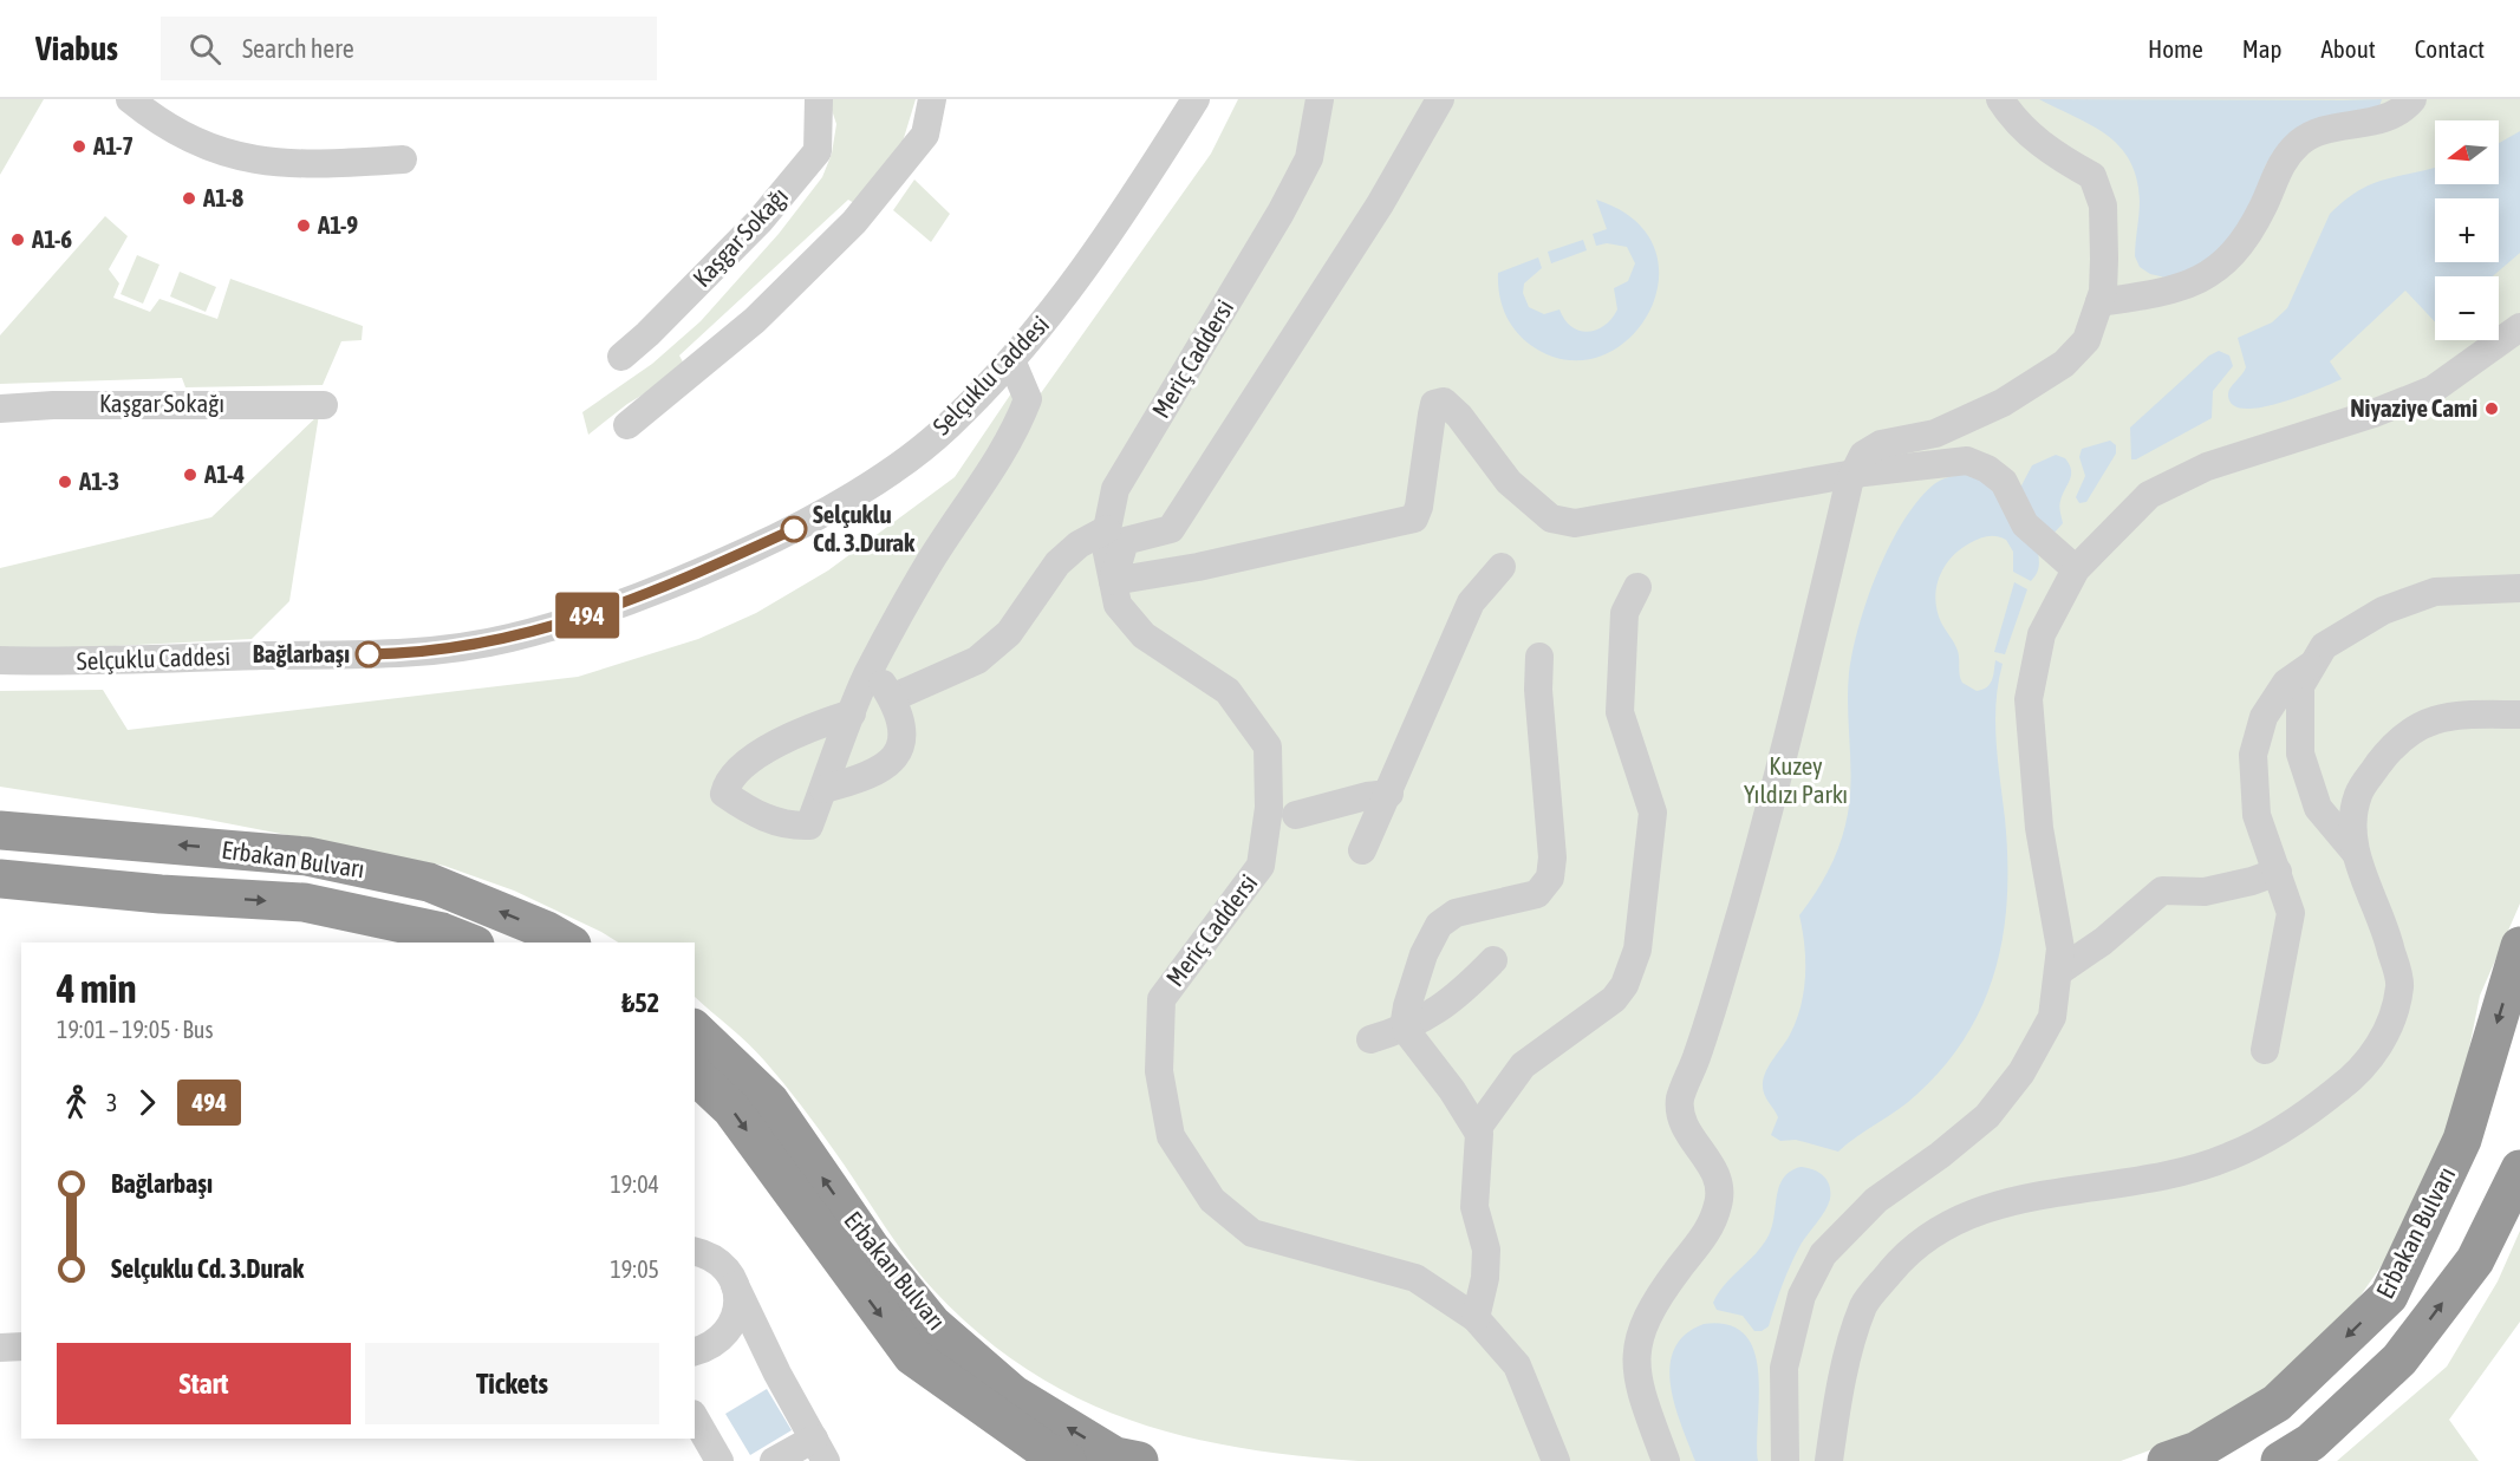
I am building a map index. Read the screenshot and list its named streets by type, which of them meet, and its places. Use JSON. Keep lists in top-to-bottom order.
{
  "streets": {
    "highway": ["Erbakan Bulvarı"],
    "street": ["Kaşgar Sokağı", "Meriç Caddersi", "Selçuklu Caddesi"]
  },
  "parks": ["Kuzey Yıldızı Parkı"],
  "places": [
    "A1-7",
    "A1-8",
    "A1-9",
    "A1-6",
    "Niyaziye Cami",
    "A1-4",
    "A1-3",
    "Selçuklu Cd. 3.Durak",
    "Bağlarbaşı"
  ],
  "lines": ["bus line 494"],
  "north": "left",
  "page": {
    "header": "Viabus",
    "search": "Search here",
    "nav": [
      "Home",
      "Map",
      "About",
      "Contact"
    ],
    "on_map": "494",
    "map_buttons": ["+", "−"],
    "heading": ["4 min", "19:01 – 19:05 · Bus", "₺52"],
    "legs": ["3", "494"],
    "list": [
      {
        "name": "Bağlarbaşı",
        "value": "19:04"
      },
      {
        "name": "Selçuklu Cd. 3.Durak",
        "value": "19:05"
      }
    ],
    "buttons": ["Start", "Tickets"]
  }
}
